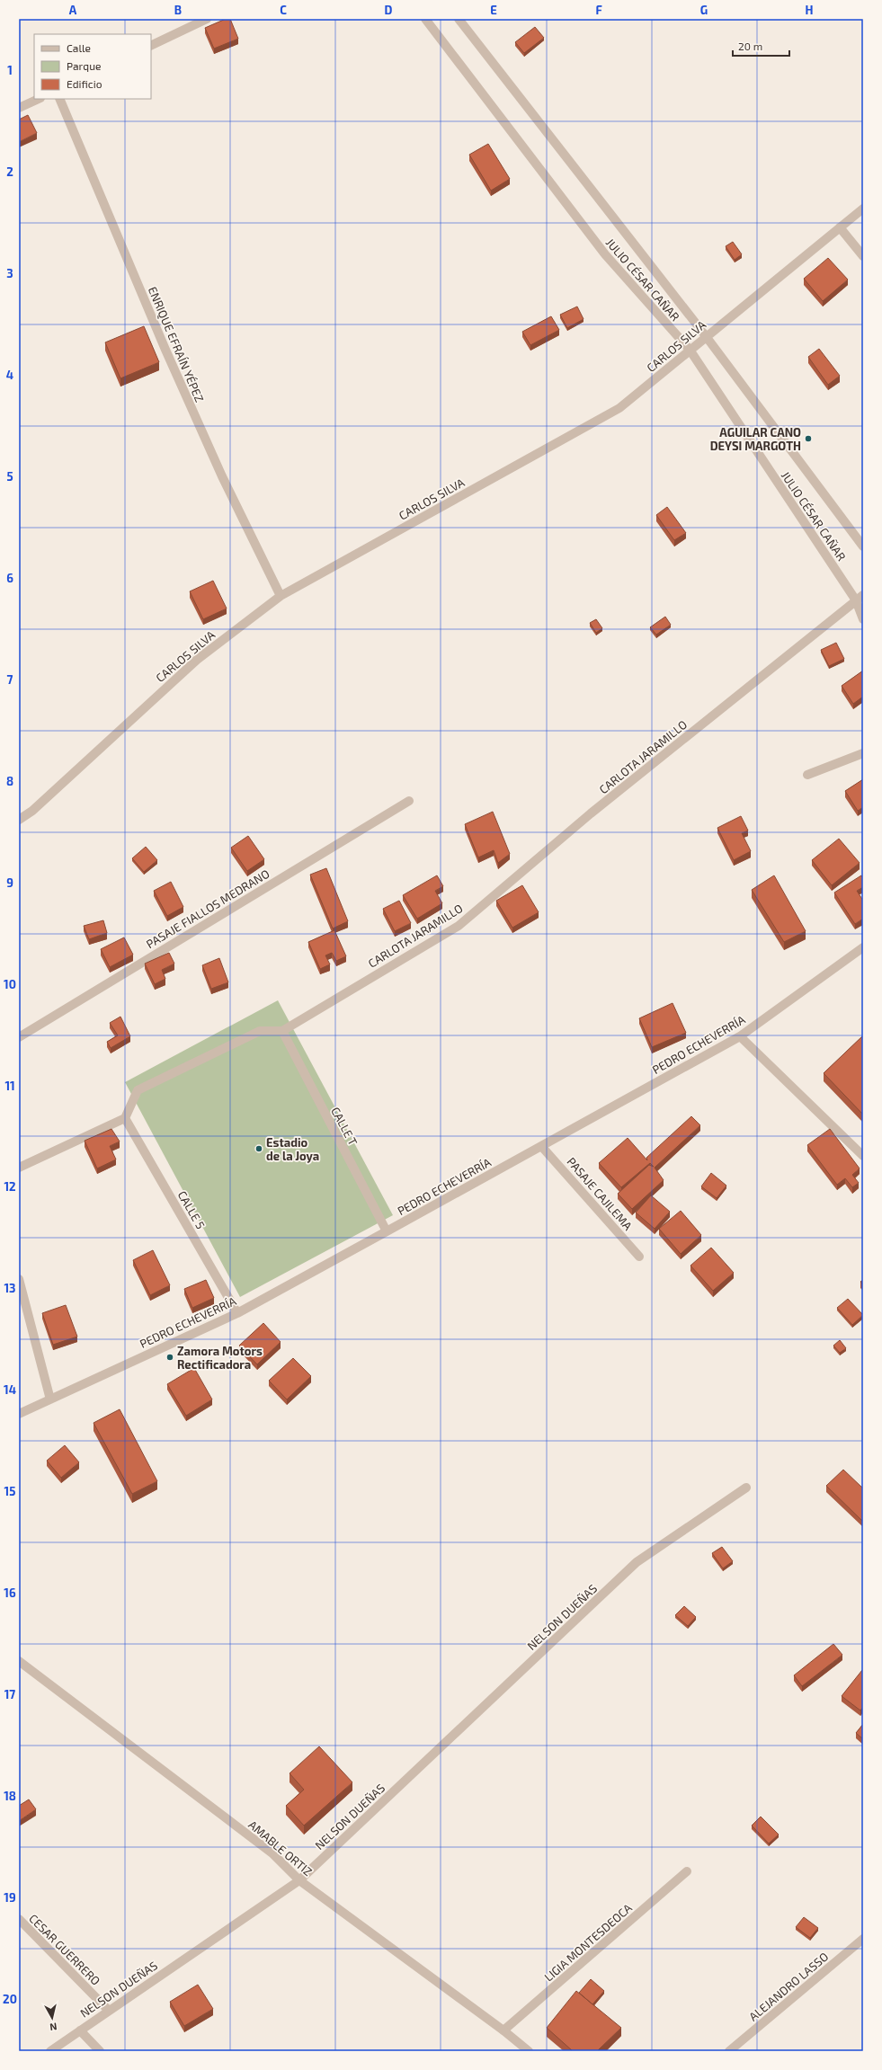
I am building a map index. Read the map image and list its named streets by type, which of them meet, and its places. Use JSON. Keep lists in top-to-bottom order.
{
  "streets": {
    "street": [
      "JULIO CÉSAR CAÑAR",
      "ENRIQUE EFRAÍN YÉPEZ",
      "CARLOS SILVA",
      "CARLOTA JARAMILLO",
      "PASAJE FIALLOS MEDRANO",
      "PEDRO ECHEVERRÍA",
      "CALLE T",
      "PASAJE CAJILEMA",
      "CALLE 5",
      "NELSON DUEÑAS",
      "AMABLE ORTIZ",
      "LIGIA MONTESDEOCA",
      "CESAR GUERRERO",
      "ALEJANDRO LASSO"
    ]
  },
  "crossings": [
    ["JULIO CÉSAR CAÑAR", "CARLOS SILVA"],
    ["JULIO CÉSAR CAÑAR", "CARLOTA JARAMILLO"],
    ["ENRIQUE EFRAÍN YÉPEZ", "CARLOS SILVA"],
    ["CARLOTA JARAMILLO", "CALLE T"],
    ["PEDRO ECHEVERRÍA", "CALLE T"],
    ["PEDRO ECHEVERRÍA", "PASAJE CAJILEMA"],
    ["PEDRO ECHEVERRÍA", "CALLE 5"],
    ["NELSON DUEÑAS", "AMABLE ORTIZ"],
    ["NELSON DUEÑAS", "CESAR GUERRERO"],
    ["AMABLE ORTIZ", "LIGIA MONTESDEOCA"]
  ],
  "places": ["AGUILAR CANO DEYSI MARGOTH", "Estadio de la Joya", "Zamora Motors Rectificadora"],
  "legend": ["Calle", "Parque", "Edificio"],
  "scale_bar": "20 m",
  "north": "bottom",
  "grid": {
    "columns": [
      "A",
      "B",
      "C",
      "D",
      "E",
      "F",
      "G",
      "H"
    ],
    "rows": [
      "1",
      "2",
      "3",
      "4",
      "5",
      "6",
      "7",
      "8",
      "9",
      "10",
      "11",
      "12",
      "13",
      "14",
      "15",
      "16",
      "17",
      "18",
      "19",
      "20"
    ]
  }
}
